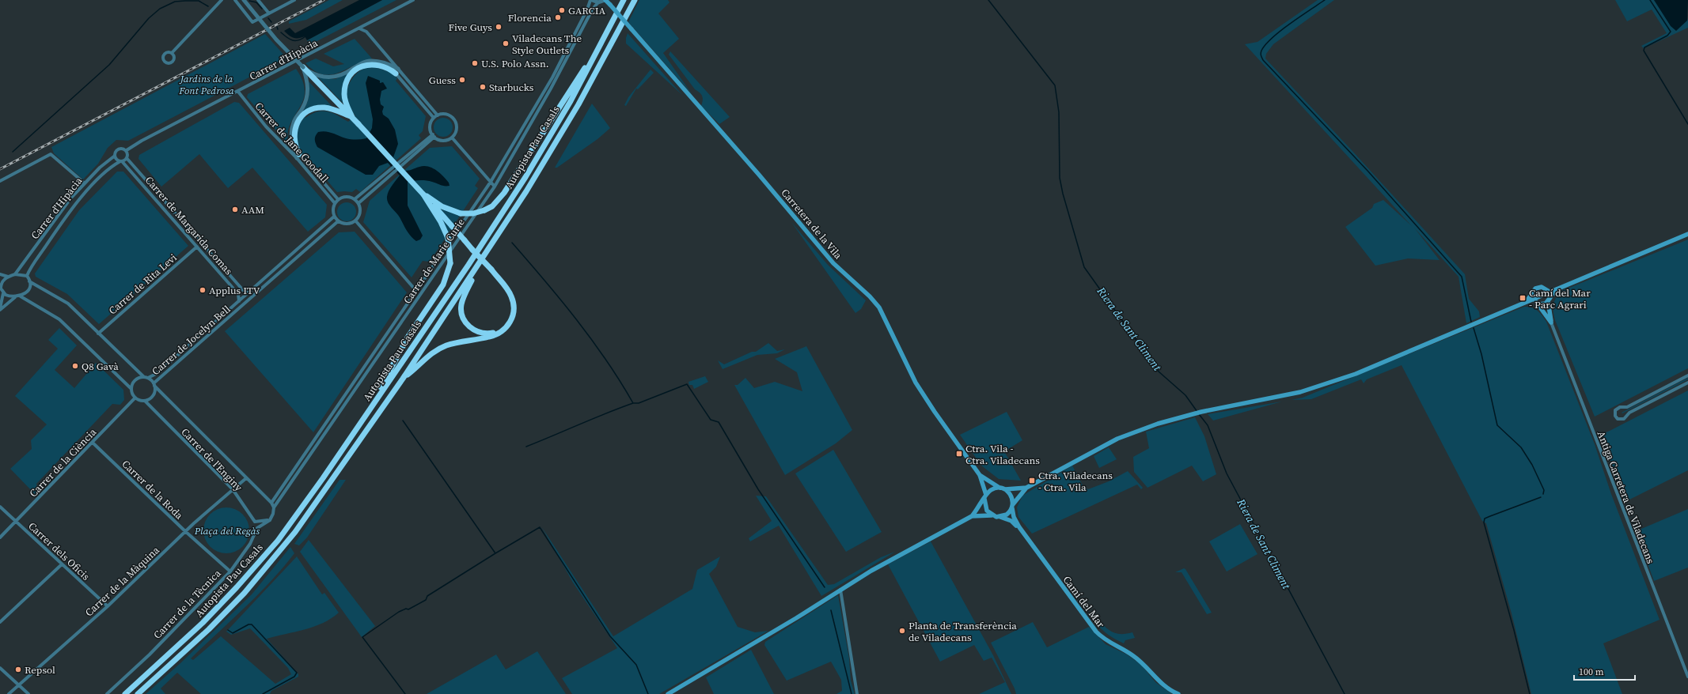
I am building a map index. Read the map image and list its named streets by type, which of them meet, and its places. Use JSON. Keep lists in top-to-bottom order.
{
  "streets": {
    "highway": ["Autopista Pau Casals"],
    "main road": ["Carretera de la Vila", "Camí del Mar"],
    "street": [
      "Carrer d'Hipàcia",
      "Carrer de Jane Goodall",
      "Carrer de Margarida Comas",
      "Carrer de Marie Curie",
      "Carrer de Rita Levi",
      "Carrer de Jocelyn Bell",
      "Carrer de l'Enginy",
      "Carrer de la Ciència",
      "Carrer de la Roda",
      "Antiga Carretera de Viladecans",
      "Carrer dels Oficis",
      "Carrer de la Màquina",
      "Carrer de la Tècnica"
    ]
  },
  "crossings": [
    ["Carrer d'Hipàcia", "Carrer de Jane Goodall"],
    ["Carrer d'Hipàcia", "Carrer de Margarida Comas"],
    ["Carrer de Jane Goodall", "Carrer de Jocelyn Bell"],
    ["Carrer de Margarida Comas", "Carrer de Rita Levi"],
    ["Carrer de Margarida Comas", "Carrer de Jocelyn Bell"],
    ["Carrer de Marie Curie", "Carrer de l'Enginy"],
    ["Carrer de Marie Curie", "Carrer de la Tècnica"],
    ["Carrer de Jocelyn Bell", "Carrer de l'Enginy"],
    ["Carrer de Jocelyn Bell", "Carrer de la Ciència"],
    ["Carrer de l'Enginy", "Carrer de la Ciència"],
    ["Carrer de l'Enginy", "Carrer de la Màquina"],
    ["Carrer de l'Enginy", "Carrer de la Tècnica"],
    ["Carrer de la Ciència", "Carrer de la Roda"],
    ["Carrer de la Ciència", "Carrer dels Oficis"],
    ["Carrer de la Roda", "Carrer de la Màquina"],
    ["Carrer de la Roda", "Carrer de la Tècnica"],
    ["Carrer dels Oficis", "Carrer de la Màquina"]
  ],
  "water": ["Riera de Sant Climent"],
  "parks": ["Jardins de la Font Pedrosa", "Plaça del Regàs"],
  "places": {
    "other": [
      "GARCIA",
      "Florencia",
      "Five Guys",
      "Viladecans The Style Outlets",
      "U.S. Polo Assn.",
      "Guess",
      "Starbucks",
      "AAM",
      "Applus ITV",
      "Q8 Gavà",
      "Planta de Transferència de Viladecans",
      "Repsol"
    ],
    "transit": ["Camí del Mar - Parc Agrari", "Ctra. Vila - Ctra. Viladecans", "Ctra. Viladecans - Ctra. Vila"]
  },
  "scale_bar": "100 m"
}
